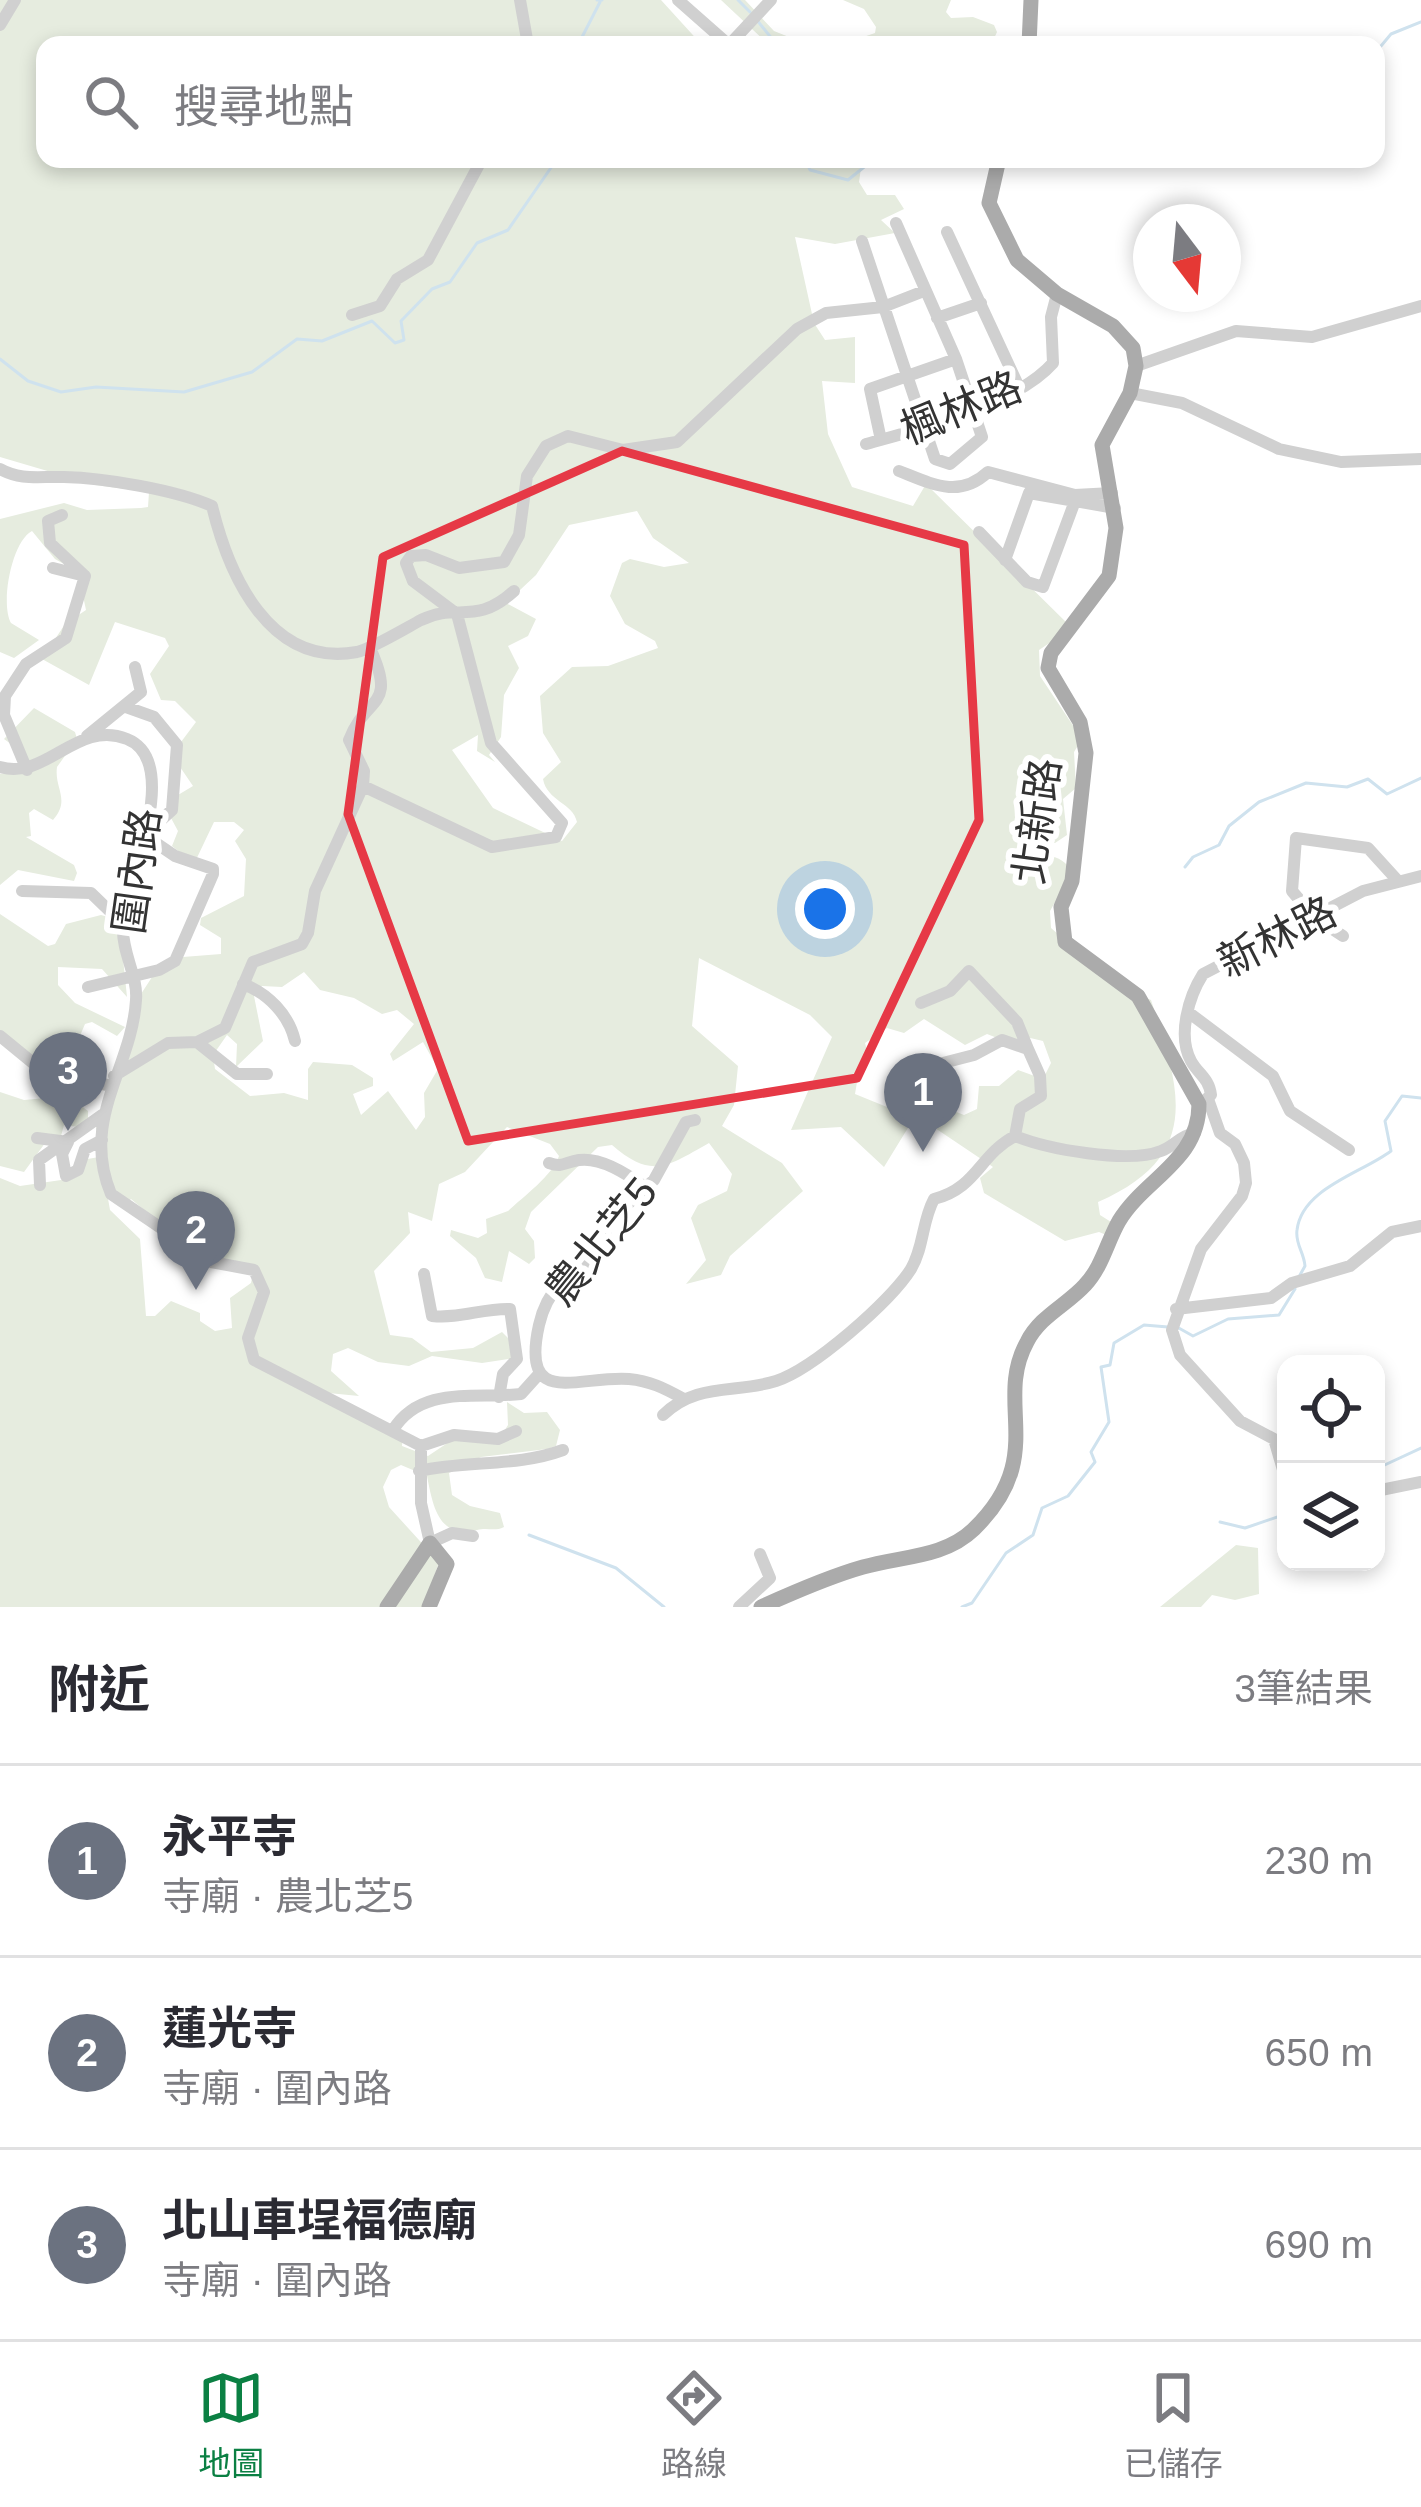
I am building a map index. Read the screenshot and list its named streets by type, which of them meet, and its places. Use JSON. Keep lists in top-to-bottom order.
{
  "streets": {
    "main road": ["北新路"],
    "street": [
      "楓林路",
      "圍內路",
      "新林路",
      "農北芝5"
    ]
  },
  "crossings": [
    ["北新路", "新林路"]
  ],
  "north": "bottom",
  "page": {
    "search": "搜尋地點",
    "pins": ["3", "1", "2"],
    "heading": ["附近", "3筆結果"],
    "list": [
      {
        "mark": "1",
        "name": "永平寺",
        "note": "寺廟 · 農北芝5",
        "value": "230 m"
      },
      {
        "mark": "2",
        "name": "蓮光寺",
        "note": "寺廟 · 圍內路",
        "value": "650 m"
      },
      {
        "mark": "3",
        "name": "北山車埕福德廟",
        "note": "寺廟 · 圍內路",
        "value": "690 m"
      }
    ],
    "nav": ["地圖", "路線", "已儲存"]
  }
}
